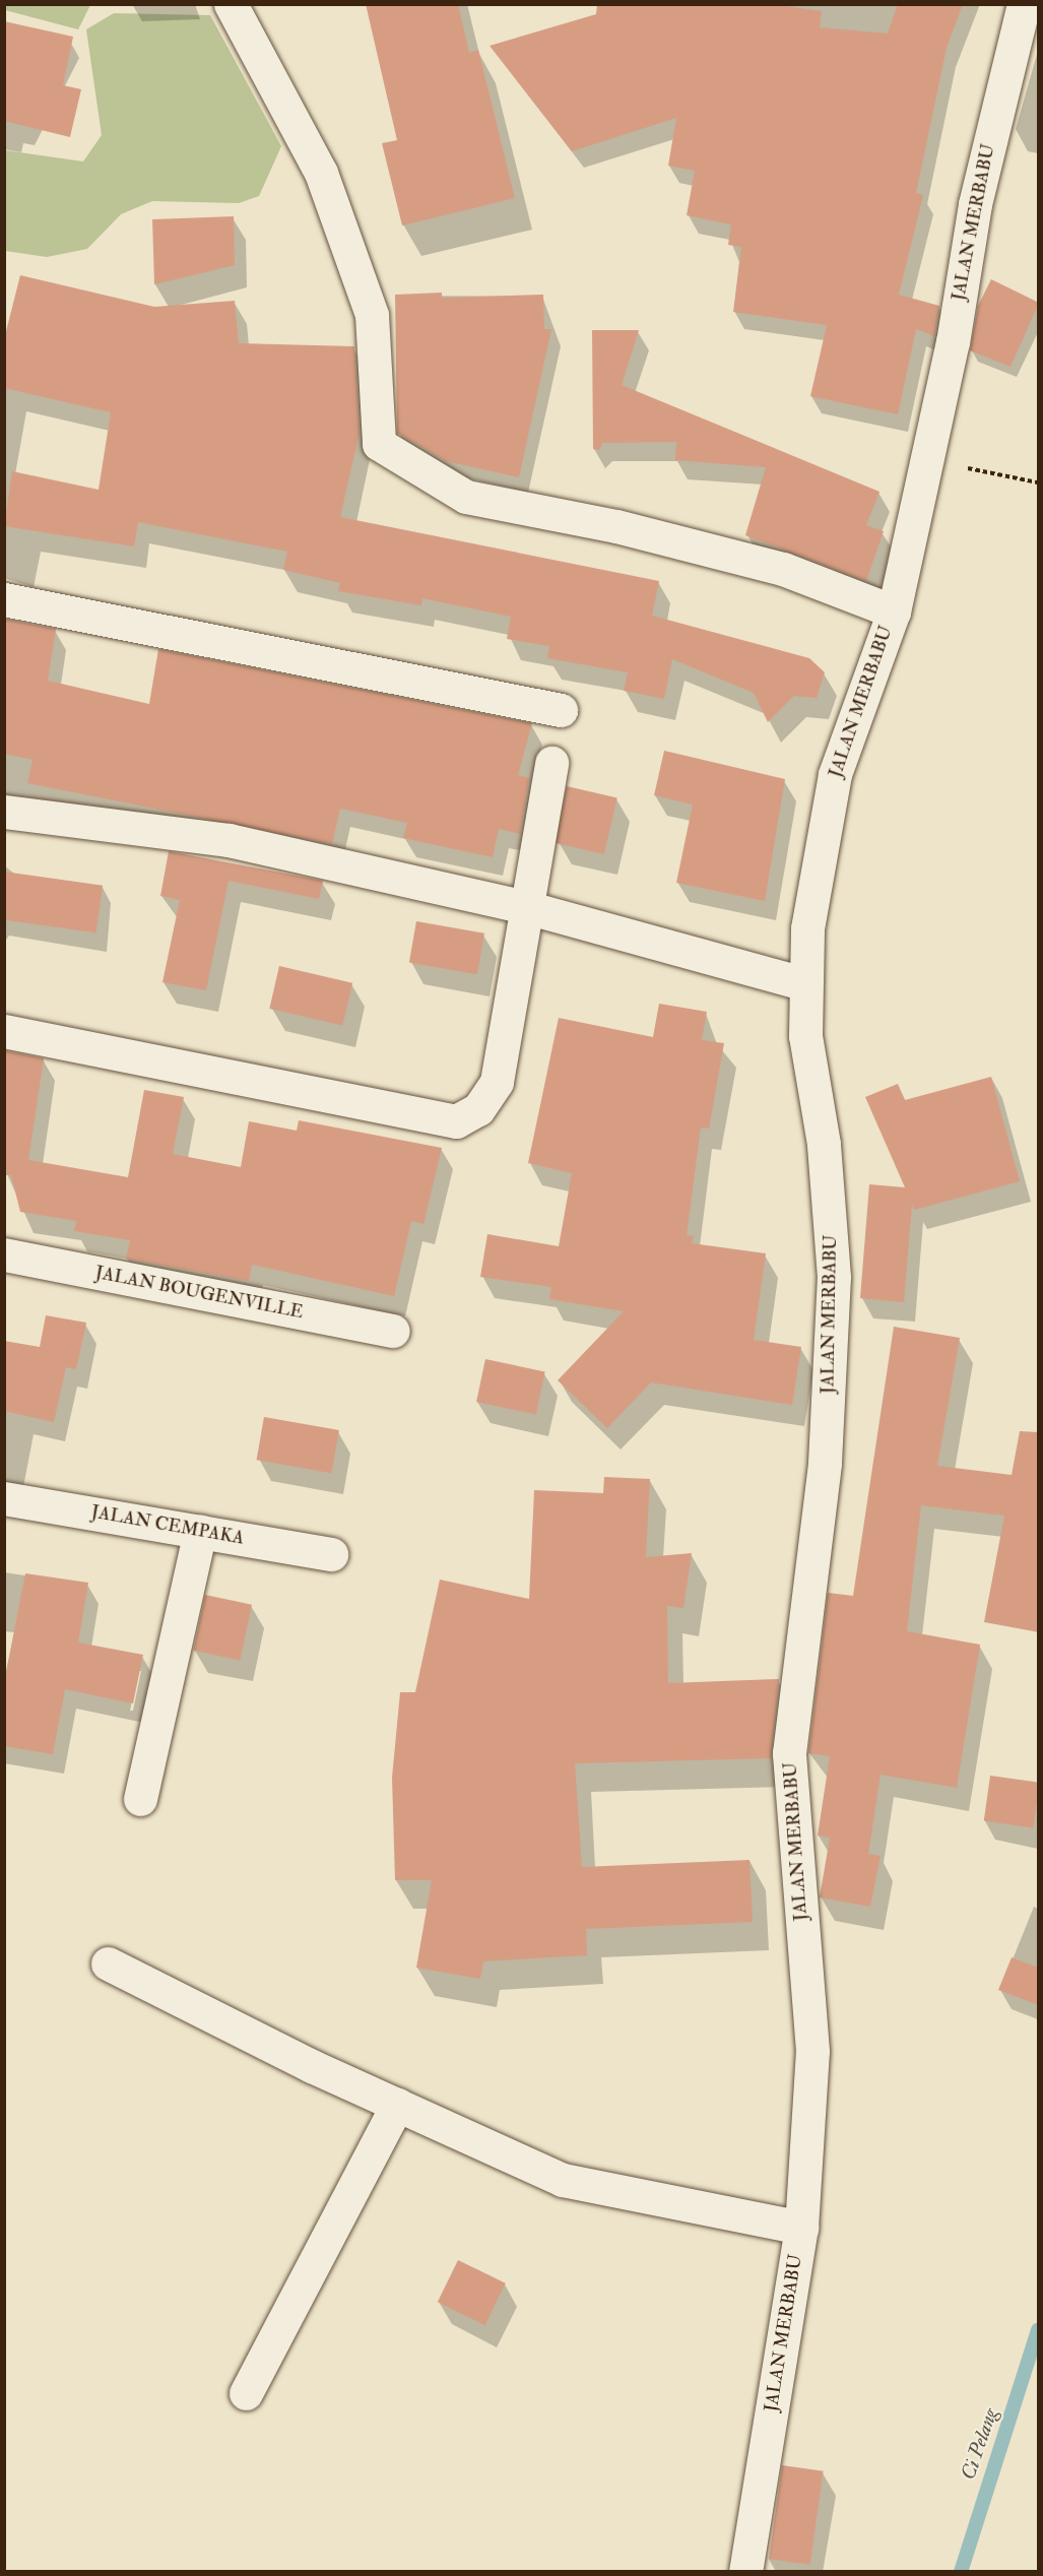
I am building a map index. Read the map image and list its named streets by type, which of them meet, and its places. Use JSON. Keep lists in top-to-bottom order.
{
  "streets": {
    "street": ["JALAN MERBABU", "JALAN BOUGENVILLE", "JALAN CEMPAKA"]
  },
  "water": ["Ci Pelang"]
}
